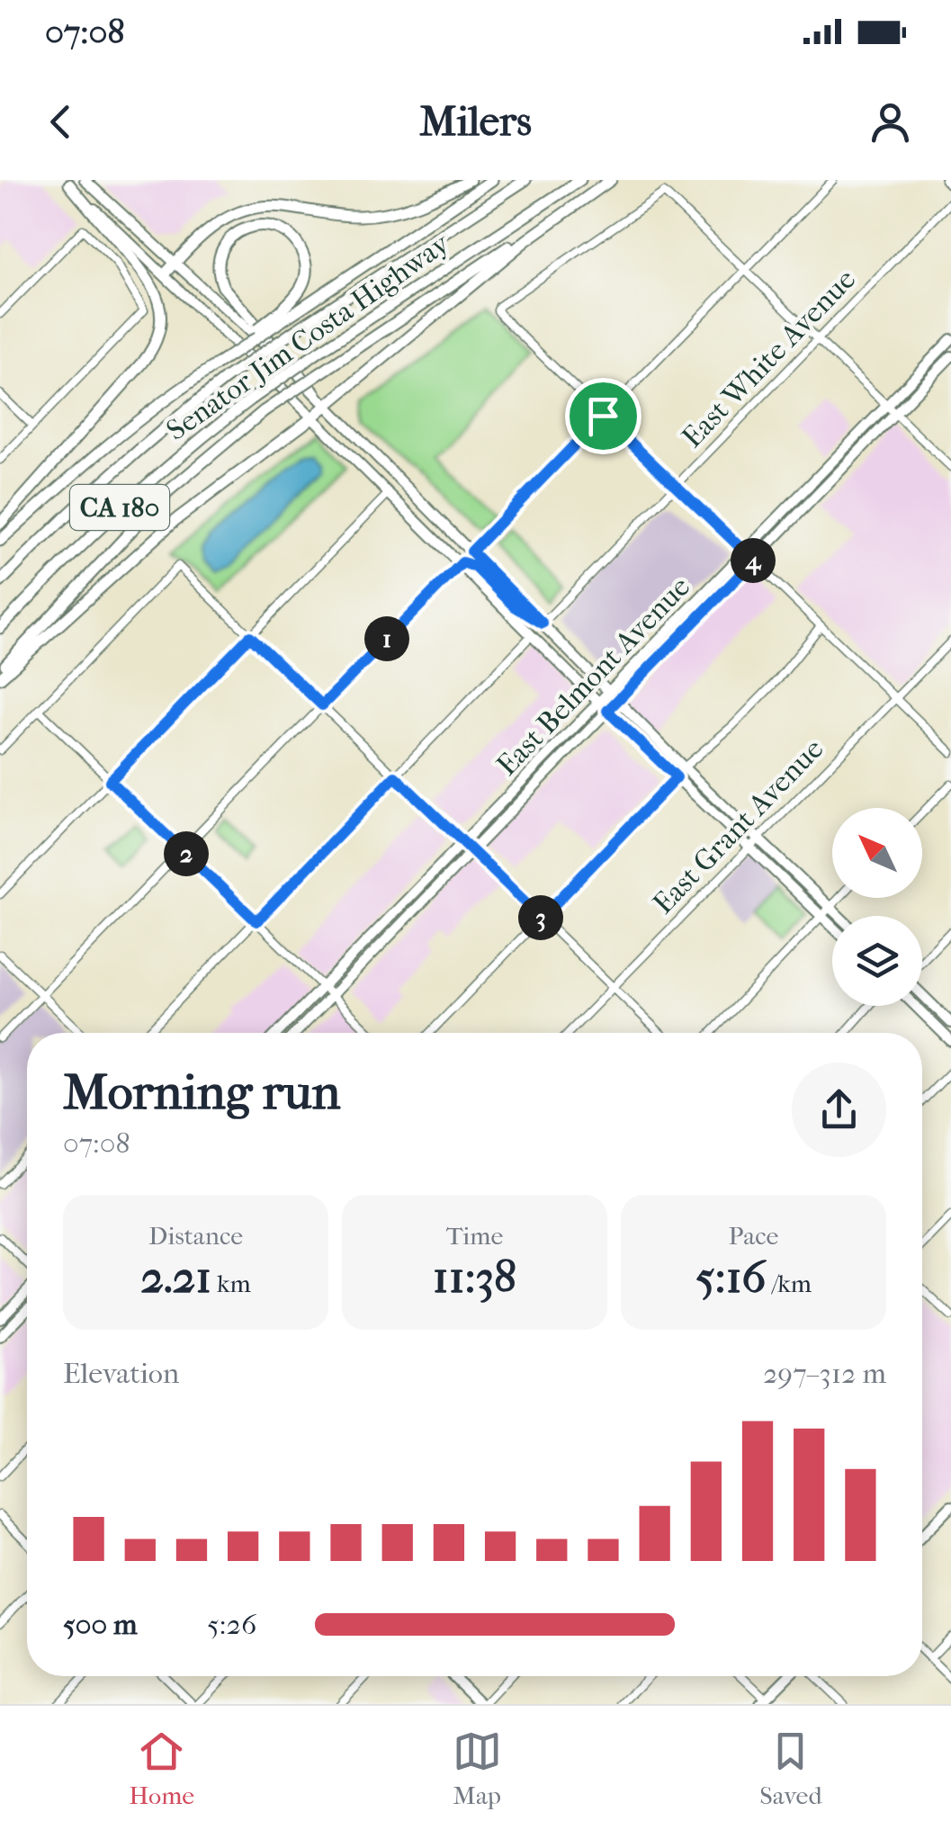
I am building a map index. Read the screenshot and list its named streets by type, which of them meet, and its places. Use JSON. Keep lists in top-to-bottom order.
{
  "streets": {
    "highway": ["Senator Jim Costa Highway", "CA 180"],
    "main road": ["East Belmont Avenue"],
    "street": ["East White Avenue", "East Grant Avenue"]
  },
  "north": "top left",
  "page": {
    "status": "07:08",
    "header": "Milers",
    "pins": [
      "4",
      "1",
      "2",
      "3"
    ],
    "heading": ["Morning run", "07:08"],
    "stats": [
      ["Distance", "2.21 km"],
      ["Time", "11:38"],
      ["Pace", "5:16 /km"]
    ],
    "chart": ["Elevation", "297–312 m"],
    "list": [
      {
        "name": "500 m",
        "note": "5:26"
      }
    ],
    "tabs": ["Home", "Map", "Saved"]
  }
}
